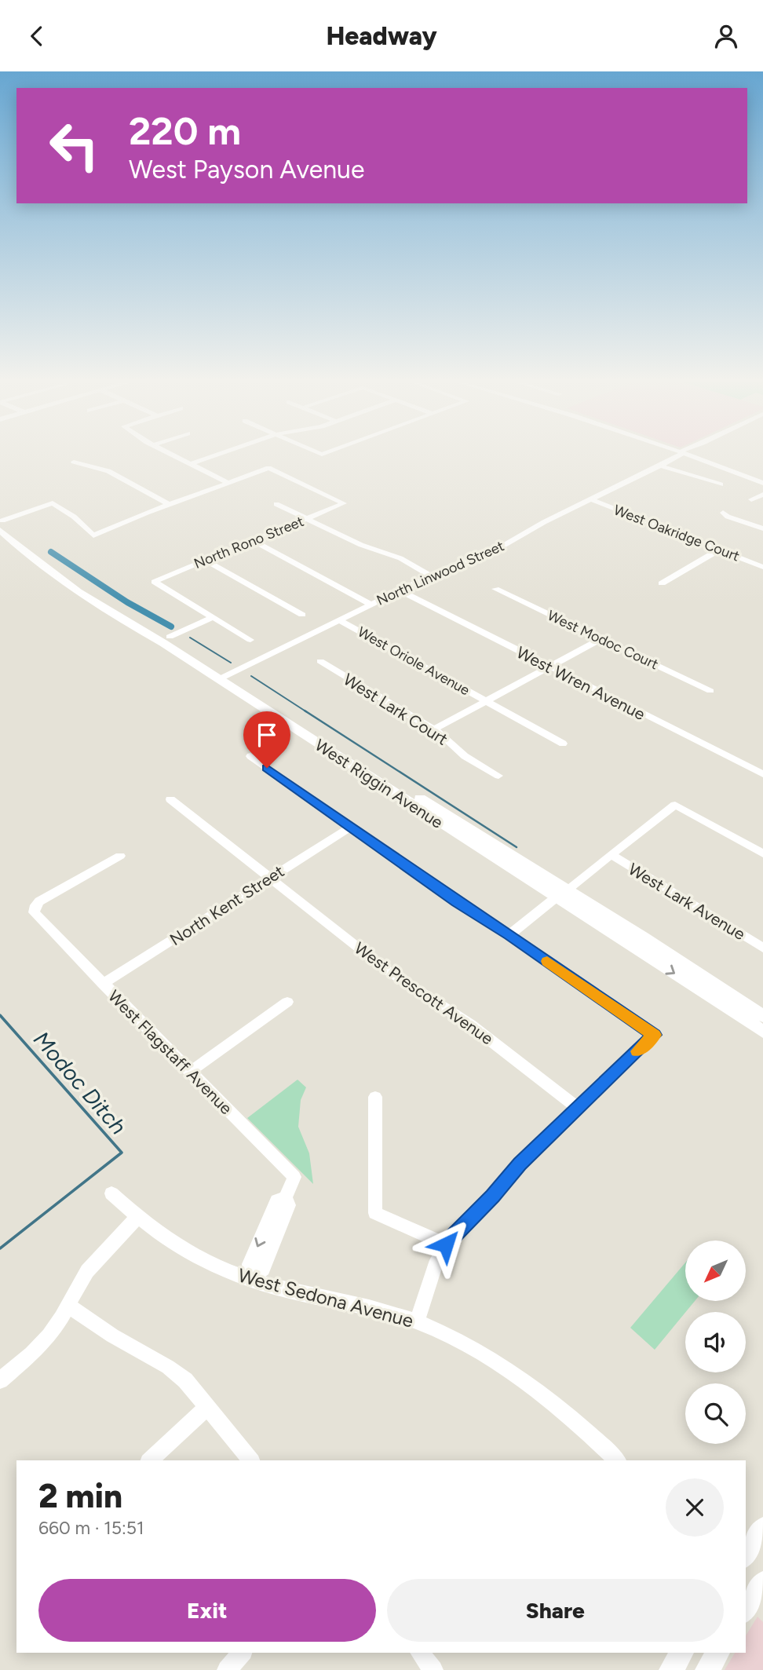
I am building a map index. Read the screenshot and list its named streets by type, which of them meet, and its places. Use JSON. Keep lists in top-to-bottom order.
{
  "streets": {
    "main road": ["West Riggin Avenue"],
    "street": [
      "West Oakridge Court",
      "North Rono Street",
      "North Linwood Street",
      "West Modoc Court",
      "West Oriole Avenue",
      "West Wren Avenue",
      "West Lark Court",
      "West Lark Avenue",
      "North Kent Street",
      "West Prescott Avenue",
      "West Flagstaff Avenue",
      "West Sedona Avenue"
    ]
  },
  "crossings": [
    ["West Oakridge Court", "North Linwood Street"],
    ["North Linwood Street", "West Oriole Avenue"],
    ["North Linwood Street", "West Wren Avenue"],
    ["North Linwood Street", "West Riggin Avenue"],
    ["North Kent Street", "West Prescott Avenue"],
    ["North Kent Street", "West Flagstaff Avenue"],
    ["West Flagstaff Avenue", "West Sedona Avenue"]
  ],
  "water": ["Modoc Ditch"],
  "north": "bottom left",
  "page": {
    "header": "Headway",
    "turn": ["220 m", "West Payson Avenue"],
    "heading": ["2 min", "660 m · 15:51"],
    "buttons": ["Exit", "Share"]
  }
}
